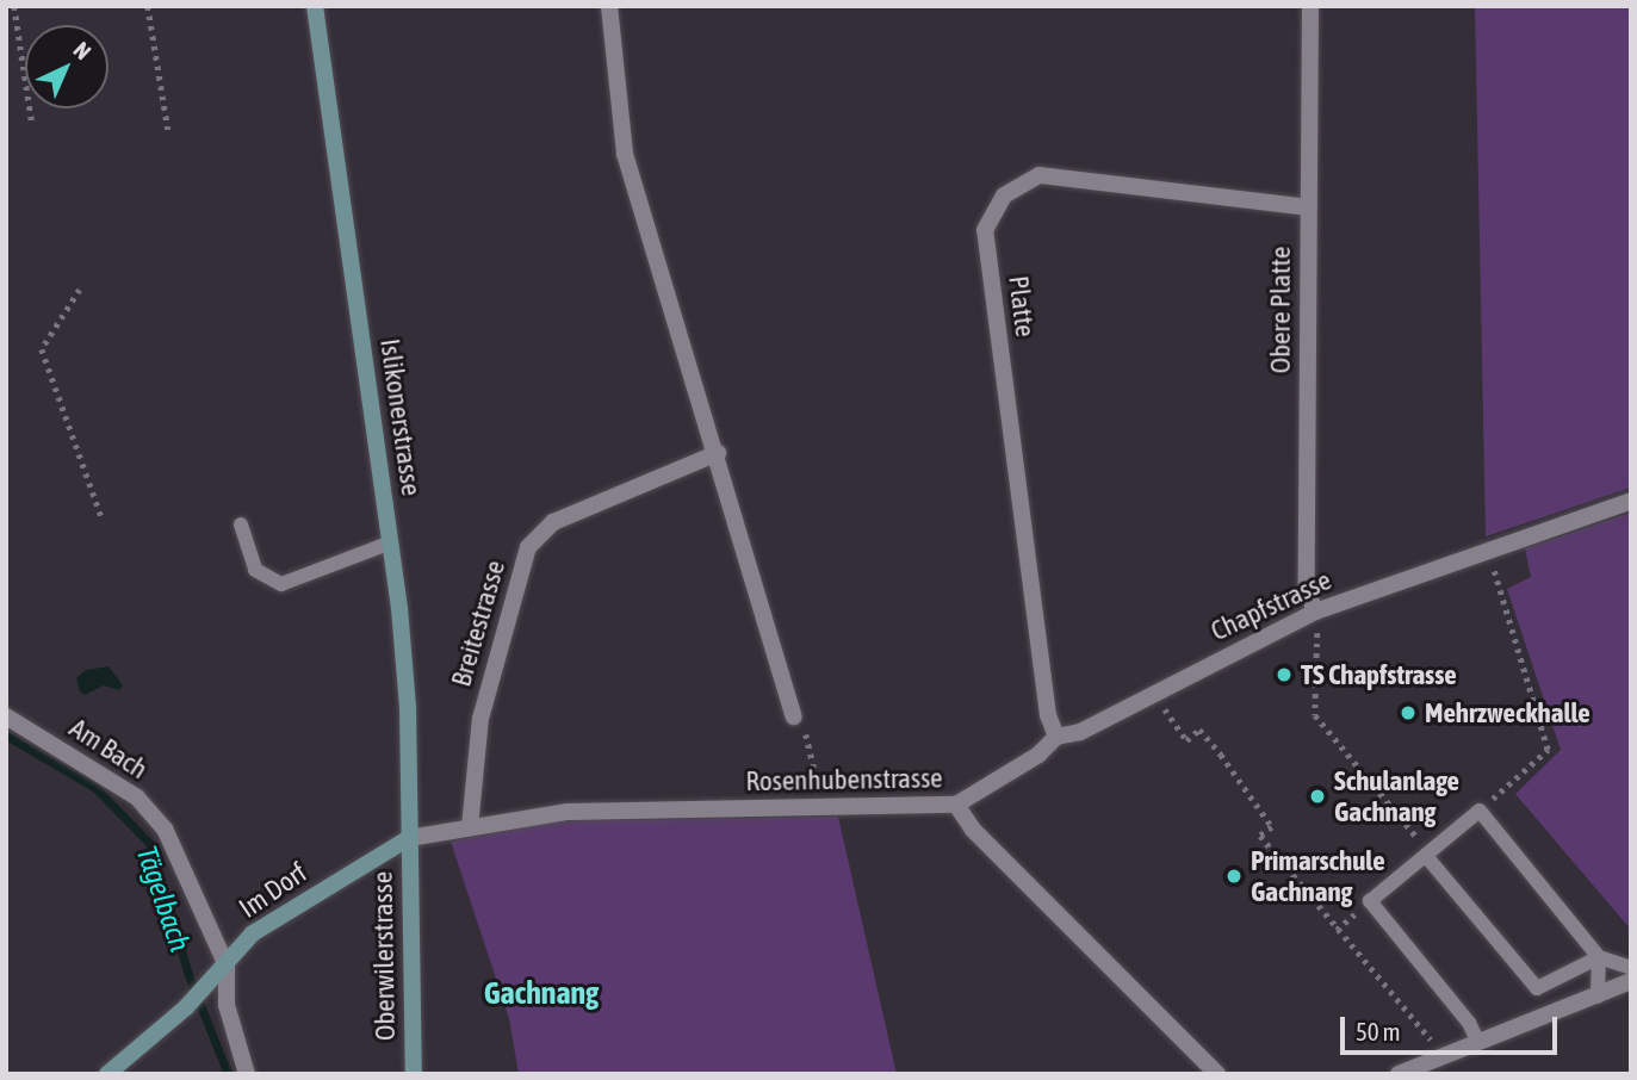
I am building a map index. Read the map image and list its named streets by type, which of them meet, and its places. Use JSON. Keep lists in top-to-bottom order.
{
  "streets": {
    "street": [
      "Platte",
      "Obere Platte",
      "Islikonerstrasse",
      "Chapfstrasse",
      "Breitestrasse",
      "Am Bach",
      "Rosenhubenstrasse",
      "Im Dorf",
      "Oberwilerstrasse"
    ]
  },
  "crossings": [
    ["Platte", "Obere Platte"],
    ["Platte", "Chapfstrasse"],
    ["Obere Platte", "Chapfstrasse"],
    ["Islikonerstrasse", "Rosenhubenstrasse"],
    ["Islikonerstrasse", "Im Dorf"],
    ["Islikonerstrasse", "Oberwilerstrasse"],
    ["Chapfstrasse", "Rosenhubenstrasse"],
    ["Breitestrasse", "Rosenhubenstrasse"],
    ["Am Bach", "Im Dorf"],
    ["Rosenhubenstrasse", "Im Dorf"],
    ["Rosenhubenstrasse", "Oberwilerstrasse"],
    ["Im Dorf", "Oberwilerstrasse"]
  ],
  "districts": ["Gachnang"],
  "water": ["Tägelbach"],
  "places": [
    "TS Chapfstrasse",
    "Mehrzweckhalle",
    "Schulanlage Gachnang",
    "Primarschule Gachnang"
  ],
  "scale_bar": "50 m",
  "north": "top right"
}
